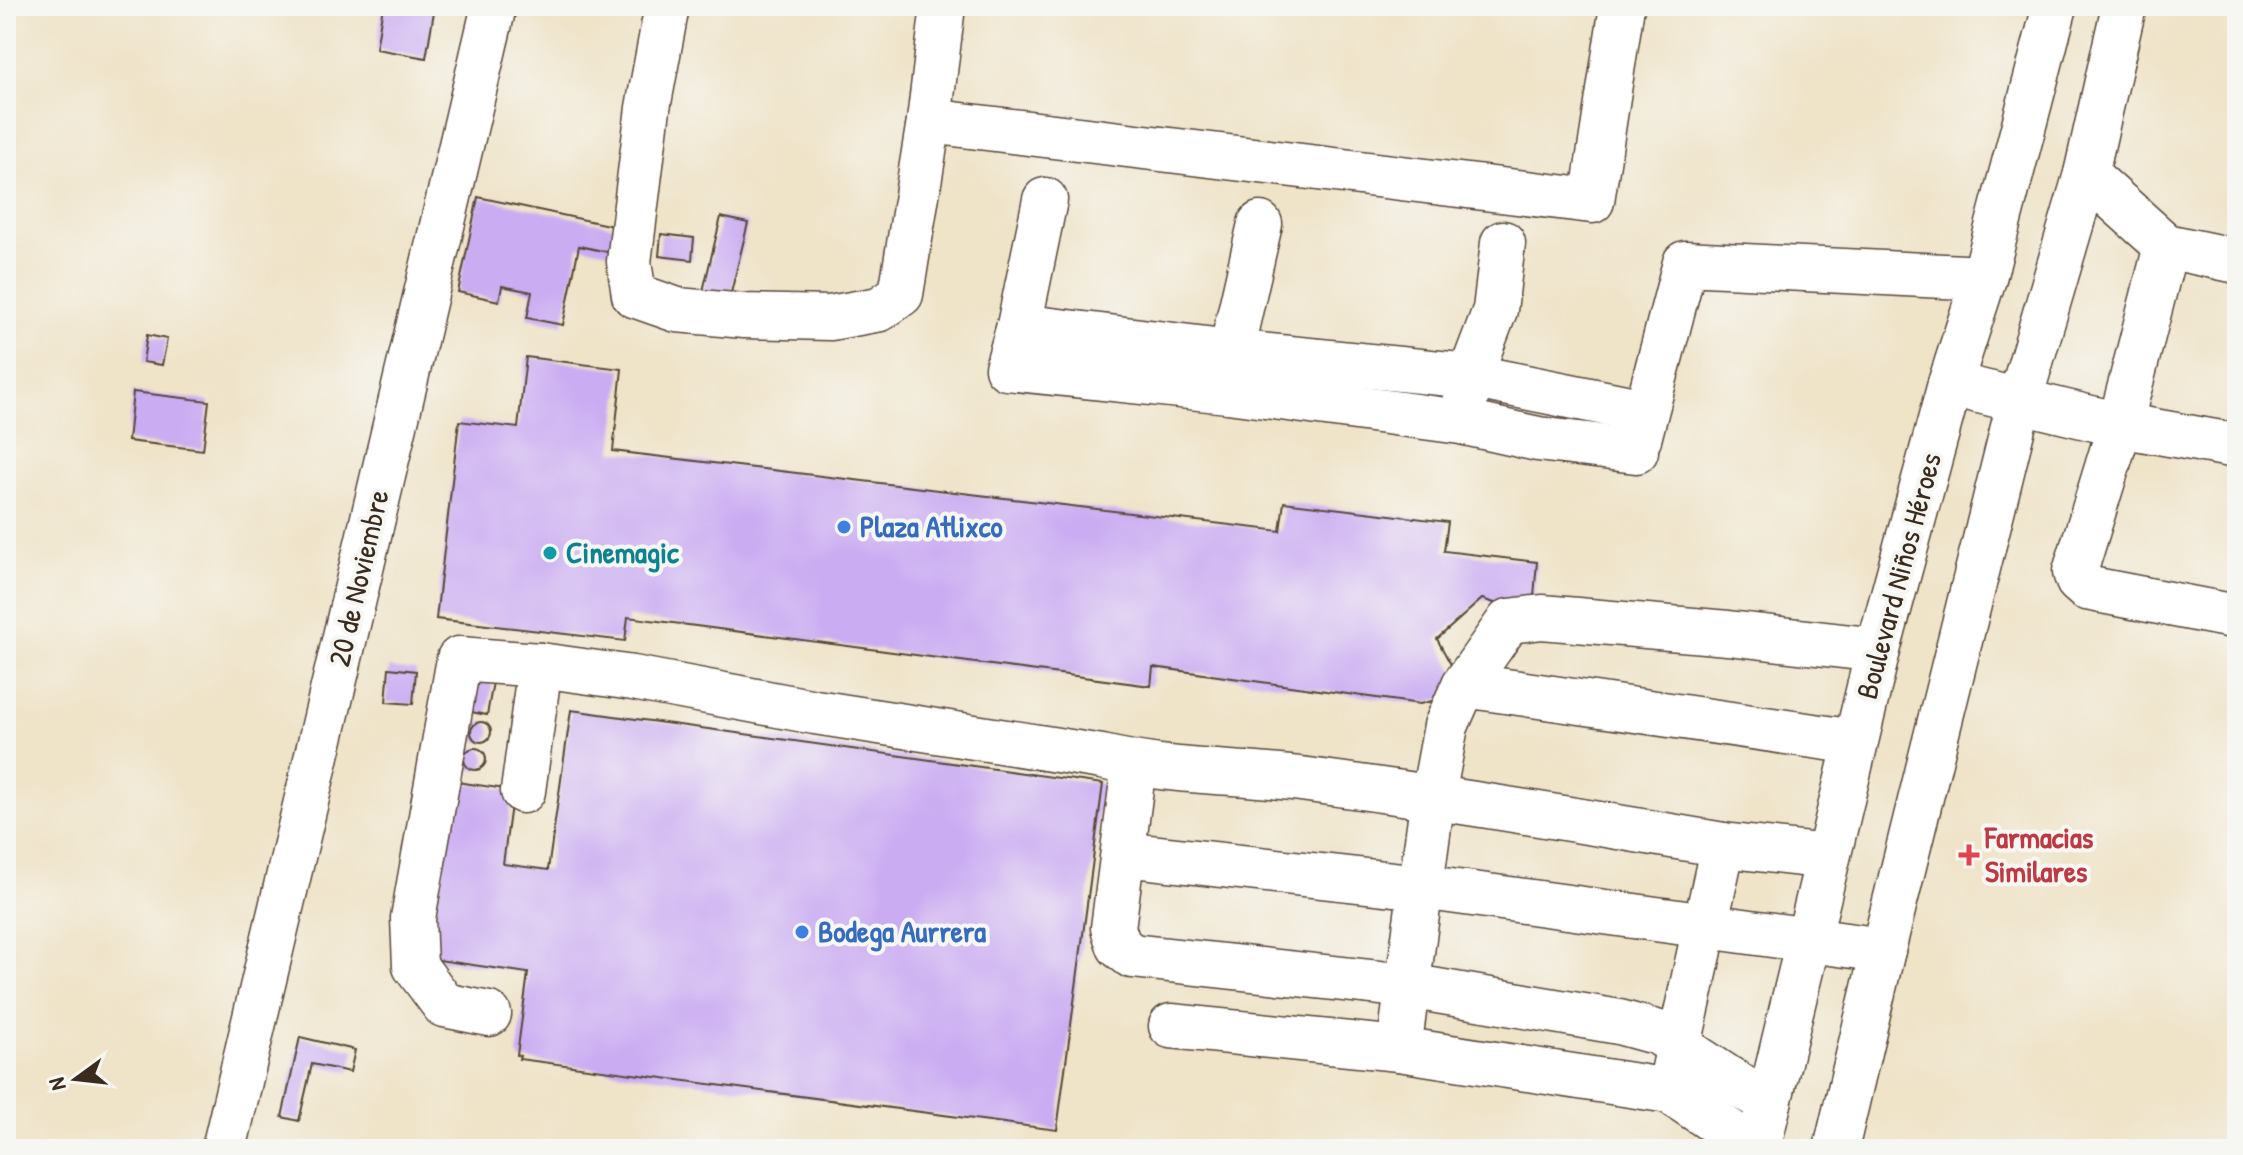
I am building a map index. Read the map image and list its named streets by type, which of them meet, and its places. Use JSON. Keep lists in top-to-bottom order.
{
  "streets": {
    "street": ["Boulevard Niños Héroes", "20 de Noviembre"]
  },
  "places": {
    "other": ["Plaza Atlixco", "Cinemagic", "Bodega Aurrera"],
    "health": ["Farmacias Similares"]
  },
  "north": "left"
}
